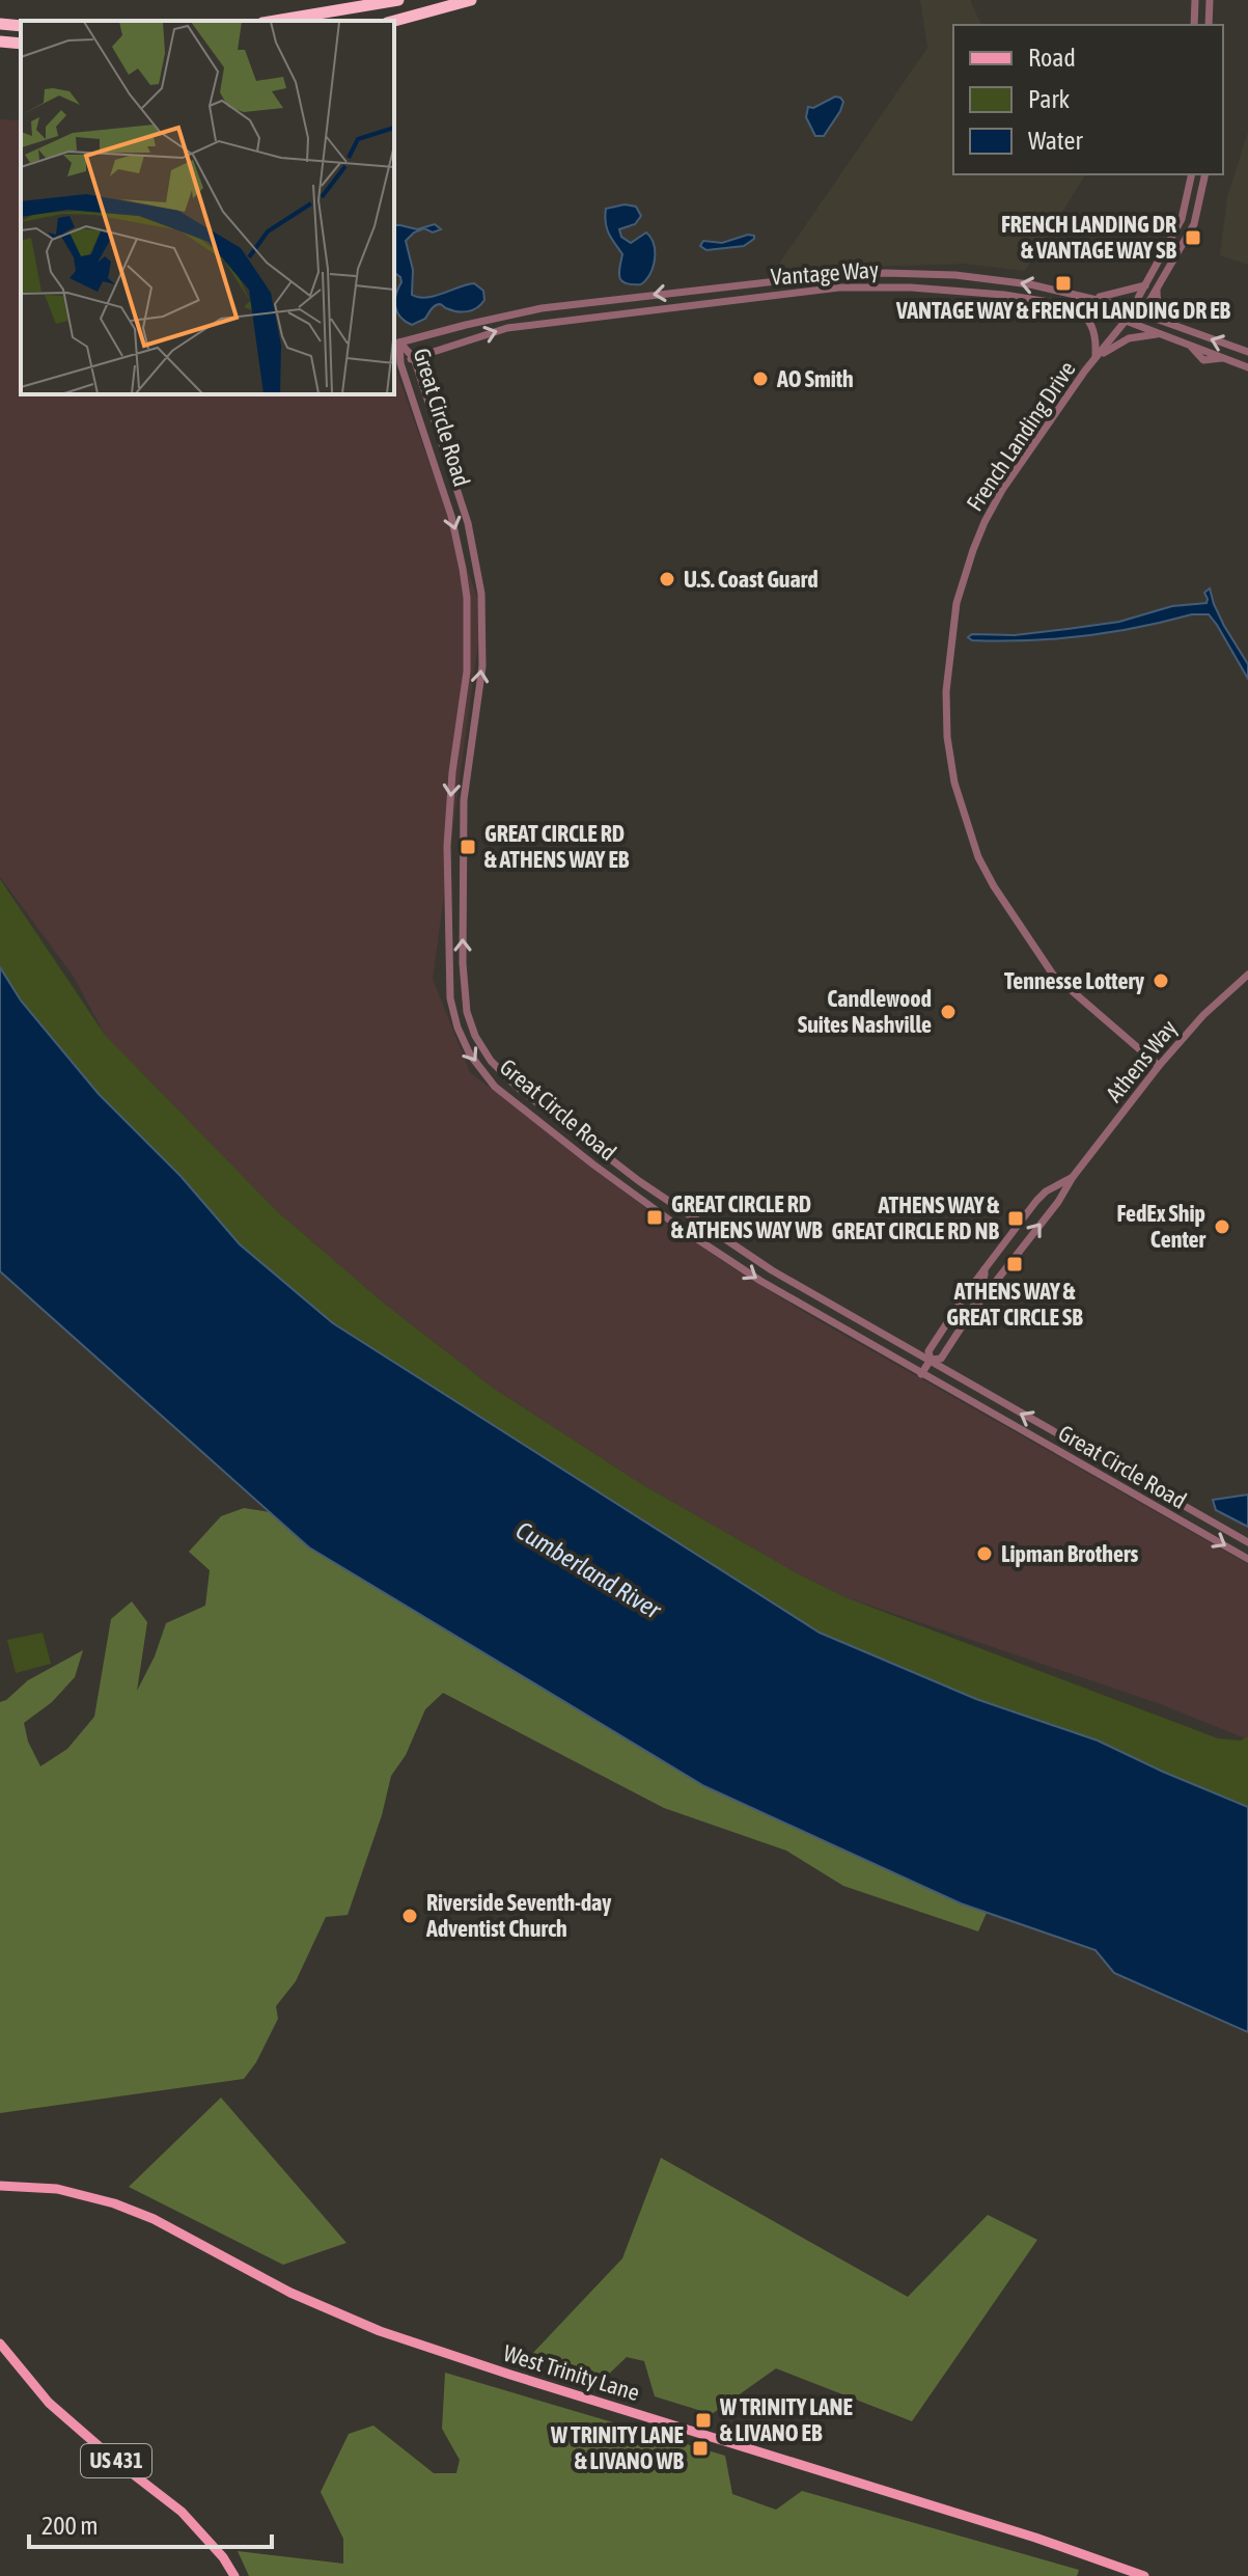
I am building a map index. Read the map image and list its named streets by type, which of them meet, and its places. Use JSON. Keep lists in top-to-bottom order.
{
  "streets": {
    "main road": ["West Trinity Lane", "US 431"],
    "street": [
      "Vantage Way",
      "Great Circle Road",
      "French Landing Drive",
      "Athens Way"
    ]
  },
  "crossings": [
    ["Vantage Way", "Great Circle Road"],
    ["Vantage Way", "French Landing Drive"],
    ["Great Circle Road", "Athens Way"],
    ["French Landing Drive", "Athens Way"]
  ],
  "water": ["Cumberland River"],
  "places": {
    "transit": [
      "FRENCH LANDING DR & VANTAGE WAY SB",
      "VANTAGE WAY & FRENCH LANDING DR EB",
      "GREAT CIRCLE RD & ATHENS WAY EB",
      "GREAT CIRCLE RD & ATHENS WAY WB",
      "ATHENS WAY & GREAT CIRCLE RD NB",
      "ATHENS WAY & GREAT CIRCLE SB",
      "W TRINITY LANE & LIVANO EB",
      "W TRINITY LANE & LIVANO WB"
    ],
    "other": [
      "AO Smith",
      "U.S. Coast Guard",
      "Tennesse Lottery",
      "Candlewood Suites Nashville",
      "FedEx Ship Center",
      "Lipman Brothers",
      "Riverside Seventh-day Adventist Church"
    ]
  },
  "legend": ["Road", "Park", "Water"],
  "scale_bar": "200 m"
}
